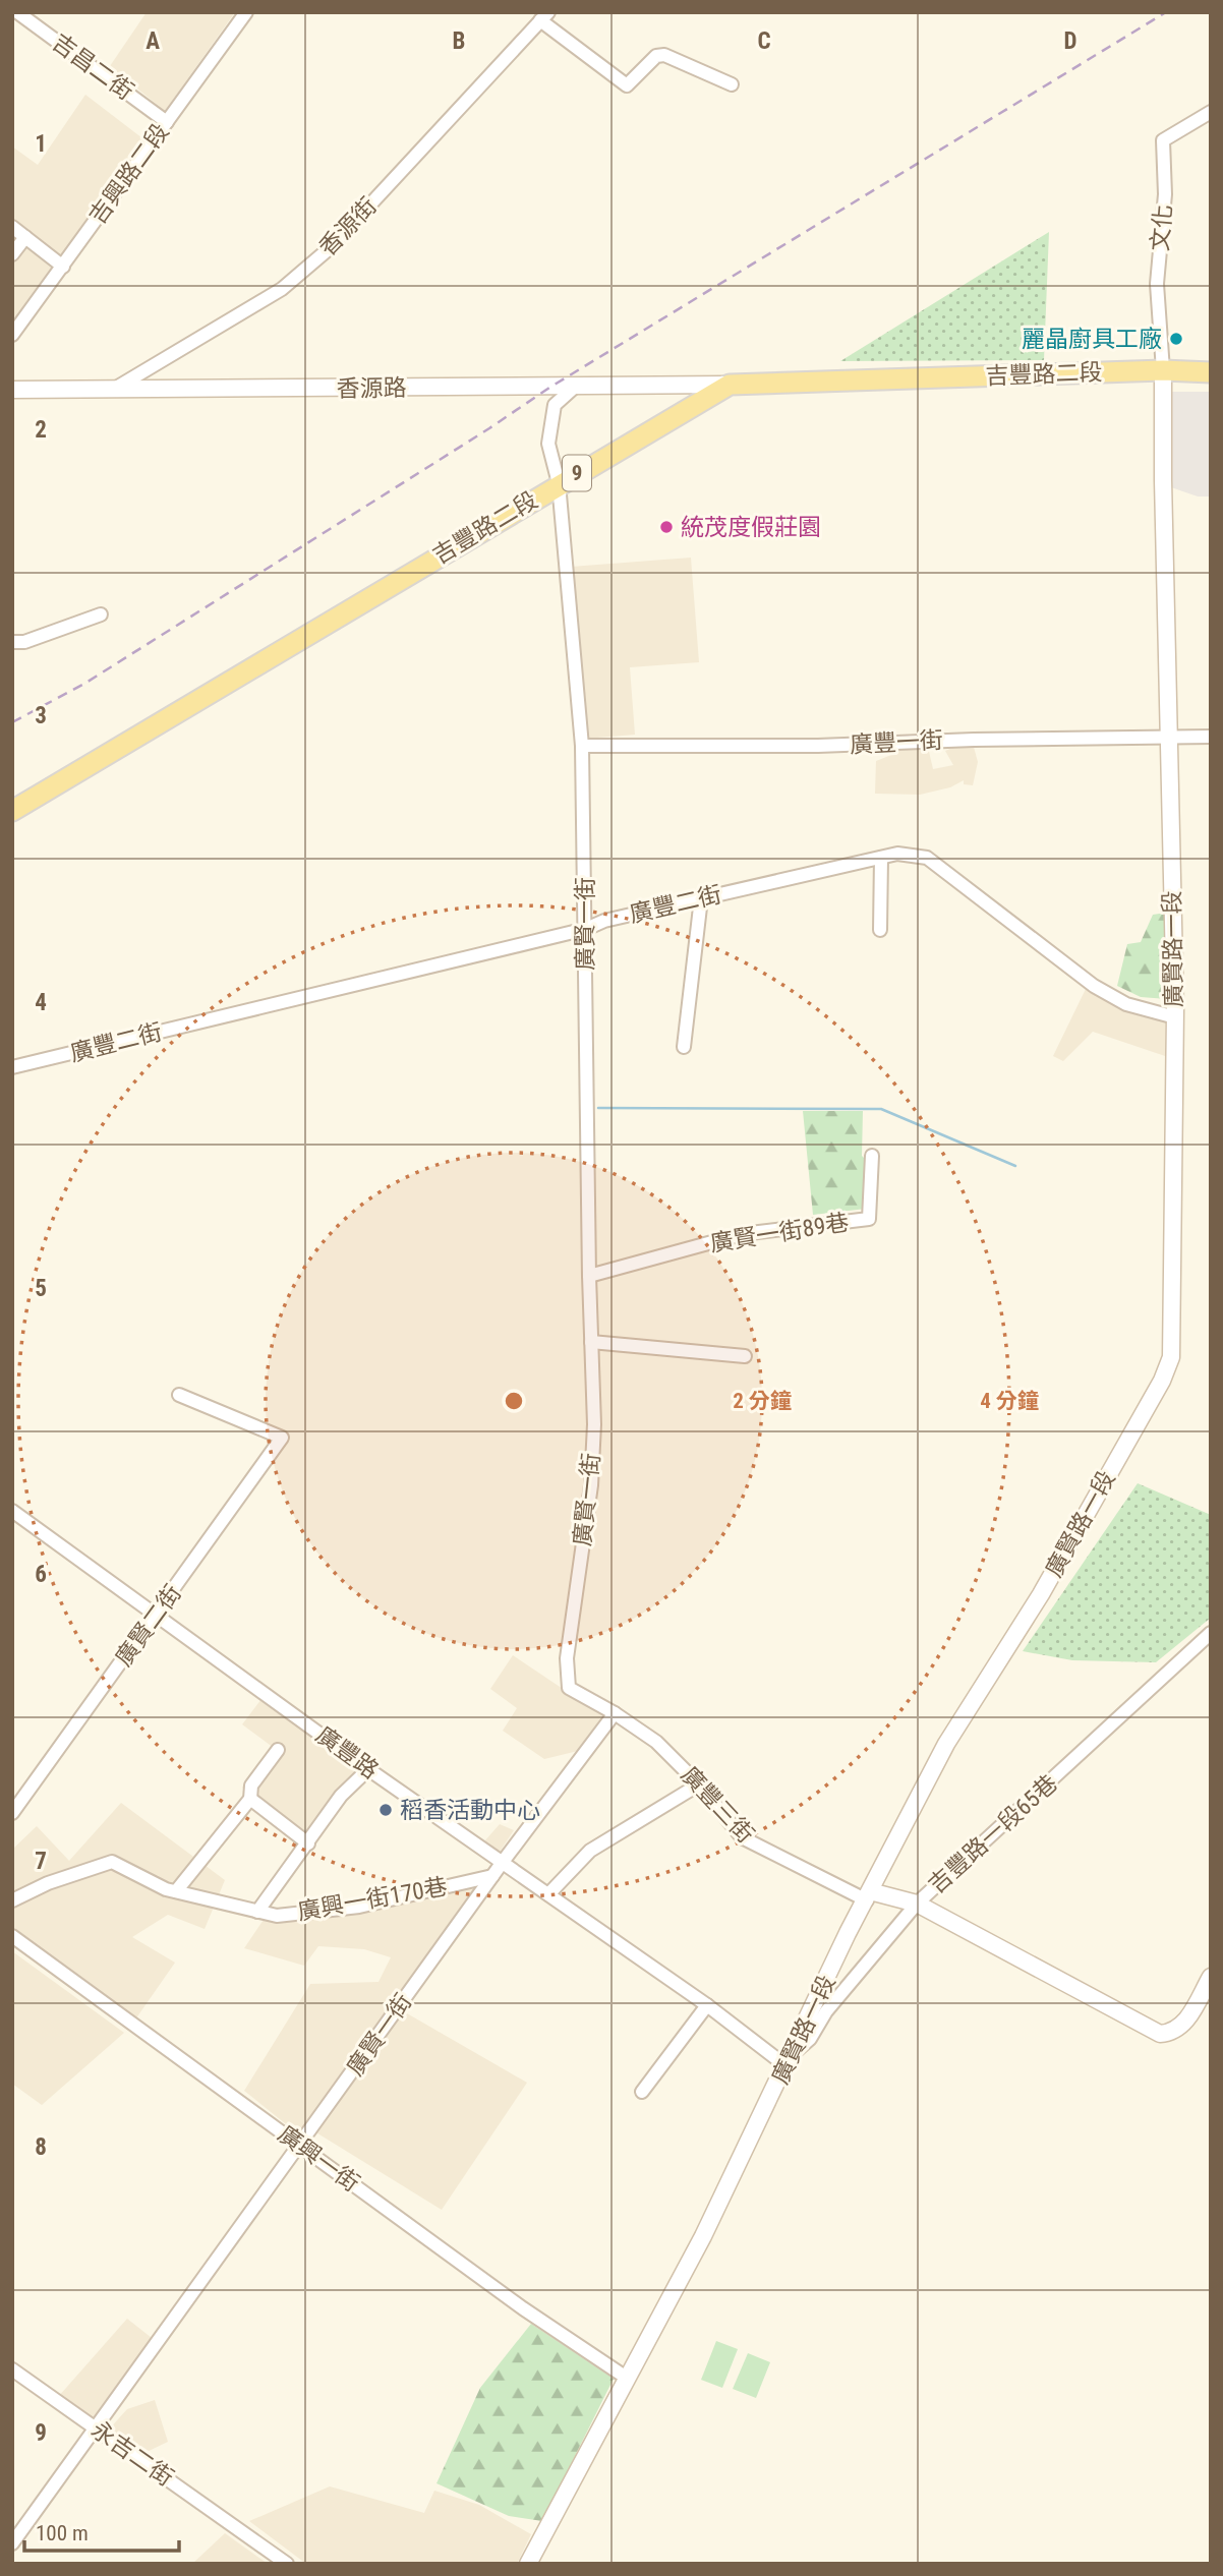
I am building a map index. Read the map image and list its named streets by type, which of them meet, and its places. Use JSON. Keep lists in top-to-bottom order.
{
  "streets": {
    "main road": ["吉豐路二段", "9"],
    "street": [
      "吉昌二街",
      "吉興路二段",
      "香源街",
      "文化",
      "香源路",
      "廣豐一街",
      "廣豐二街",
      "廣賢一街",
      "廣賢路一段",
      "廣賢一街89巷",
      "廣賢二街",
      "廣豐路",
      "廣豐三街",
      "吉豐路一段65巷",
      "廣興一街170巷",
      "廣興一街",
      "永吉二街"
    ]
  },
  "crossings": [
    ["吉昌二街", "吉興路二段"],
    ["香源街", "香源路"],
    ["文化", "吉豐路二段"],
    ["文化", "廣賢路一段"],
    ["吉豐路二段", "香源路"],
    ["吉豐路二段", "廣賢一街"],
    ["吉豐路二段", "廣賢路一段"],
    ["香源路", "廣賢一街"],
    ["廣豐一街", "廣賢一街"],
    ["廣豐一街", "廣賢路一段"],
    ["廣豐二街", "廣賢一街"],
    ["廣豐二街", "廣賢路一段"],
    ["廣賢一街", "廣賢一街89巷"],
    ["廣賢一街", "廣豐路"],
    ["廣賢一街", "廣豐三街"],
    ["廣賢一街", "廣興一街170巷"],
    ["廣賢一街", "廣興一街"],
    ["廣賢一街", "永吉二街"],
    ["廣賢路一段", "廣豐路"],
    ["廣賢路一段", "廣豐三街"],
    ["廣賢路一段", "吉豐路一段65巷"],
    ["廣賢路一段", "廣興一街"],
    ["廣賢二街", "廣豐路"],
    ["廣豐路", "吉豐路一段65巷"],
    ["廣豐三街", "吉豐路一段65巷"]
  ],
  "places": ["麗晶廚具工廠", "統茂度假莊園", "稻香活動中心"],
  "scale_bar": "100 m",
  "grid": {
    "columns": [
      "A",
      "B",
      "C",
      "D"
    ],
    "rows": [
      "1",
      "2",
      "3",
      "4",
      "5",
      "6",
      "7",
      "8",
      "9"
    ]
  },
  "rings": ["2 分鐘", "4 分鐘"]
}
